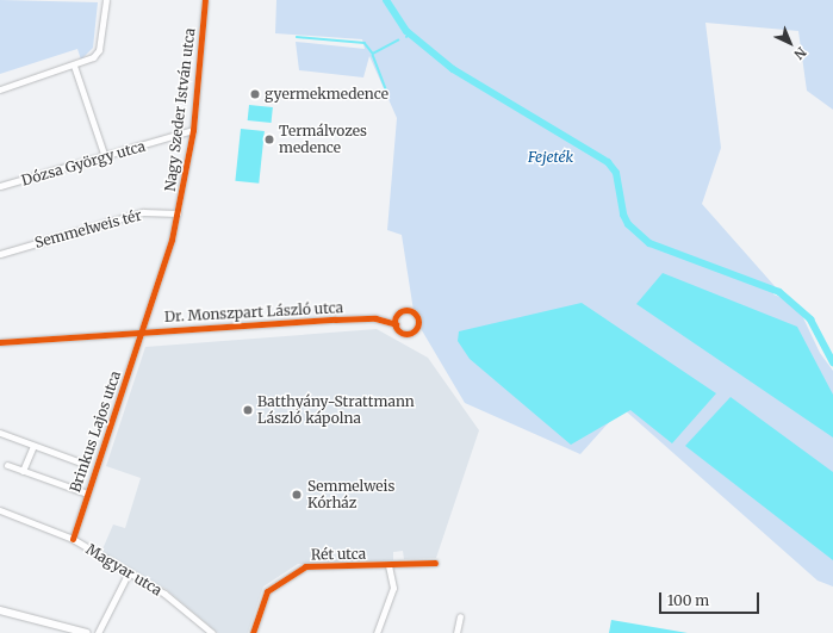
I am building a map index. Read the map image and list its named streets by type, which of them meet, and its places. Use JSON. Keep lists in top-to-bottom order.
{
  "streets": {
    "street": [
      "Nagy Szeder István utca",
      "Dózsa György utca",
      "Semmelweis tér",
      "Dr. Monszpart László utca",
      "Brinkus Lajos utca",
      "Rét utca",
      "Magyar utca"
    ]
  },
  "crossings": [
    ["Nagy Szeder István utca", "Dózsa György utca"],
    ["Nagy Szeder István utca", "Semmelweis tér"],
    ["Nagy Szeder István utca", "Dr. Monszpart László utca"],
    ["Nagy Szeder István utca", "Brinkus Lajos utca"],
    ["Dr. Monszpart László utca", "Brinkus Lajos utca"],
    ["Brinkus Lajos utca", "Magyar utca"]
  ],
  "parks": ["Fejeték"],
  "places": [
    "gyermekmedence",
    "Termálvozes medence",
    "Batthyány-Strattmann László kápolna",
    "Semmelweis Kórház"
  ],
  "scale_bar": "100 m",
  "north": "bottom right"
}
